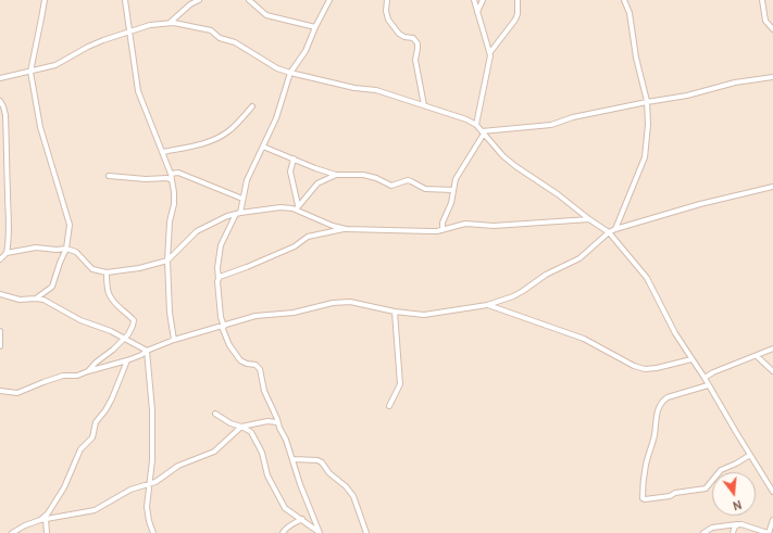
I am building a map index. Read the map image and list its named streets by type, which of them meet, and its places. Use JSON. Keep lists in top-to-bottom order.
{
  "north": "bottom"
}
